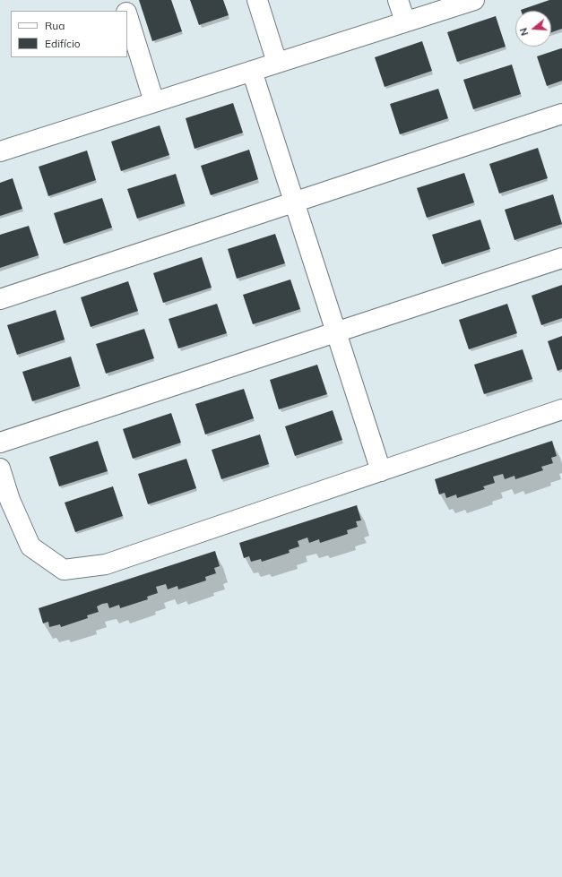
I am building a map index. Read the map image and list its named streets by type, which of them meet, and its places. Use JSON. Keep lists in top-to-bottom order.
{
  "legend": ["Rua", "Edifício"],
  "north": "left"
}
